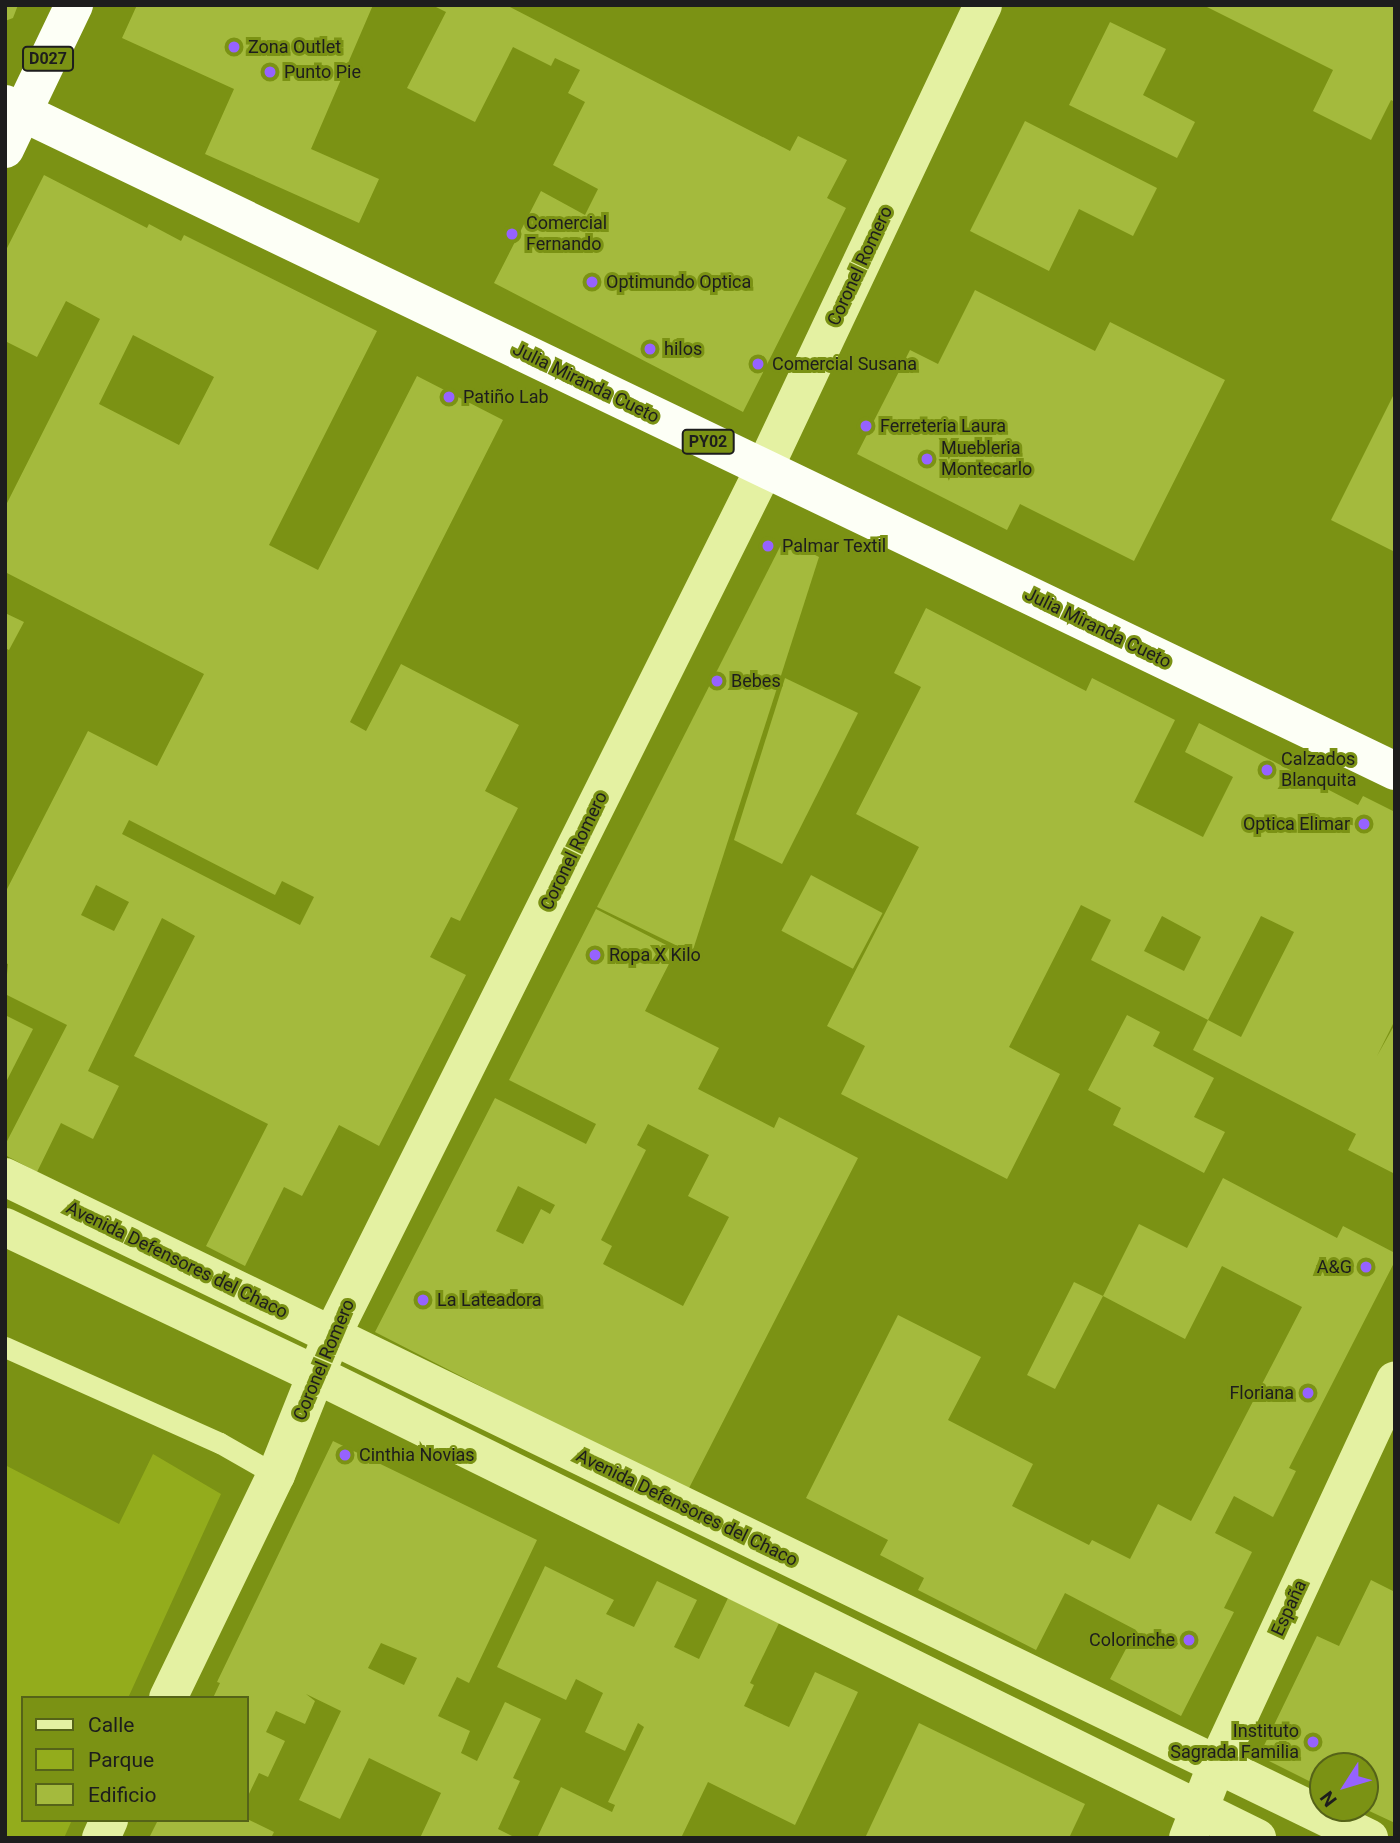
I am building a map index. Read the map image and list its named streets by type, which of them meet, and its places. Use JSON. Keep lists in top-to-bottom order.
{
  "streets": {
    "highway": ["D027", "Julia Miranda Cueto", "PY02"],
    "street": ["Coronel Romero", "Avenida Defensores del Chaco", "España"]
  },
  "crossings": [
    ["D027", "Julia Miranda Cueto"],
    ["Coronel Romero", "Julia Miranda Cueto"],
    ["Coronel Romero", "Avenida Defensores del Chaco"],
    ["Avenida Defensores del Chaco", "España"]
  ],
  "places": [
    "Zona Outlet",
    "Punto Pie",
    "Comercial Fernando",
    "Optimundo Optica",
    "hilos",
    "Comercial Susana",
    "Patiño Lab",
    "Ferreteria Laura",
    "Muebleria Montecarlo",
    "Palmar Textil",
    "Bebes",
    "Calzados Blanquita",
    "Optica Elimar",
    "Ropa X Kilo",
    "A&G",
    "La Lateadora",
    "Floriana",
    "Cinthia Novias",
    "Colorinche",
    "Instituto Sagrada Familia"
  ],
  "legend": ["Calle", "Parque", "Edificio"],
  "north": "bottom left"
}
